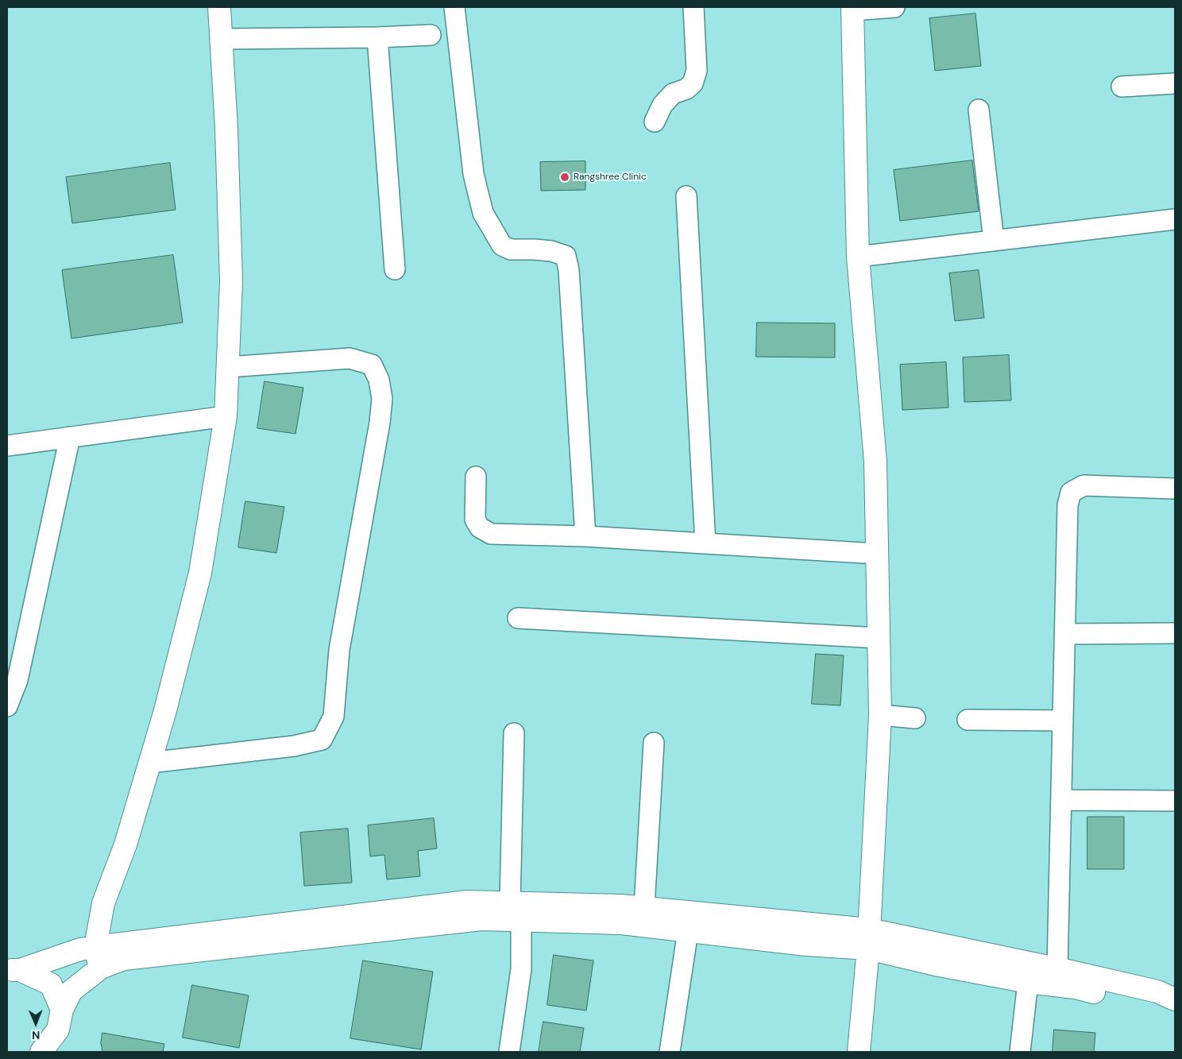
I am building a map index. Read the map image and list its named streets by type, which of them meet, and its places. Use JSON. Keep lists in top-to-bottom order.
{
  "places": ["Rangshree Clinic"],
  "north": "bottom"
}
